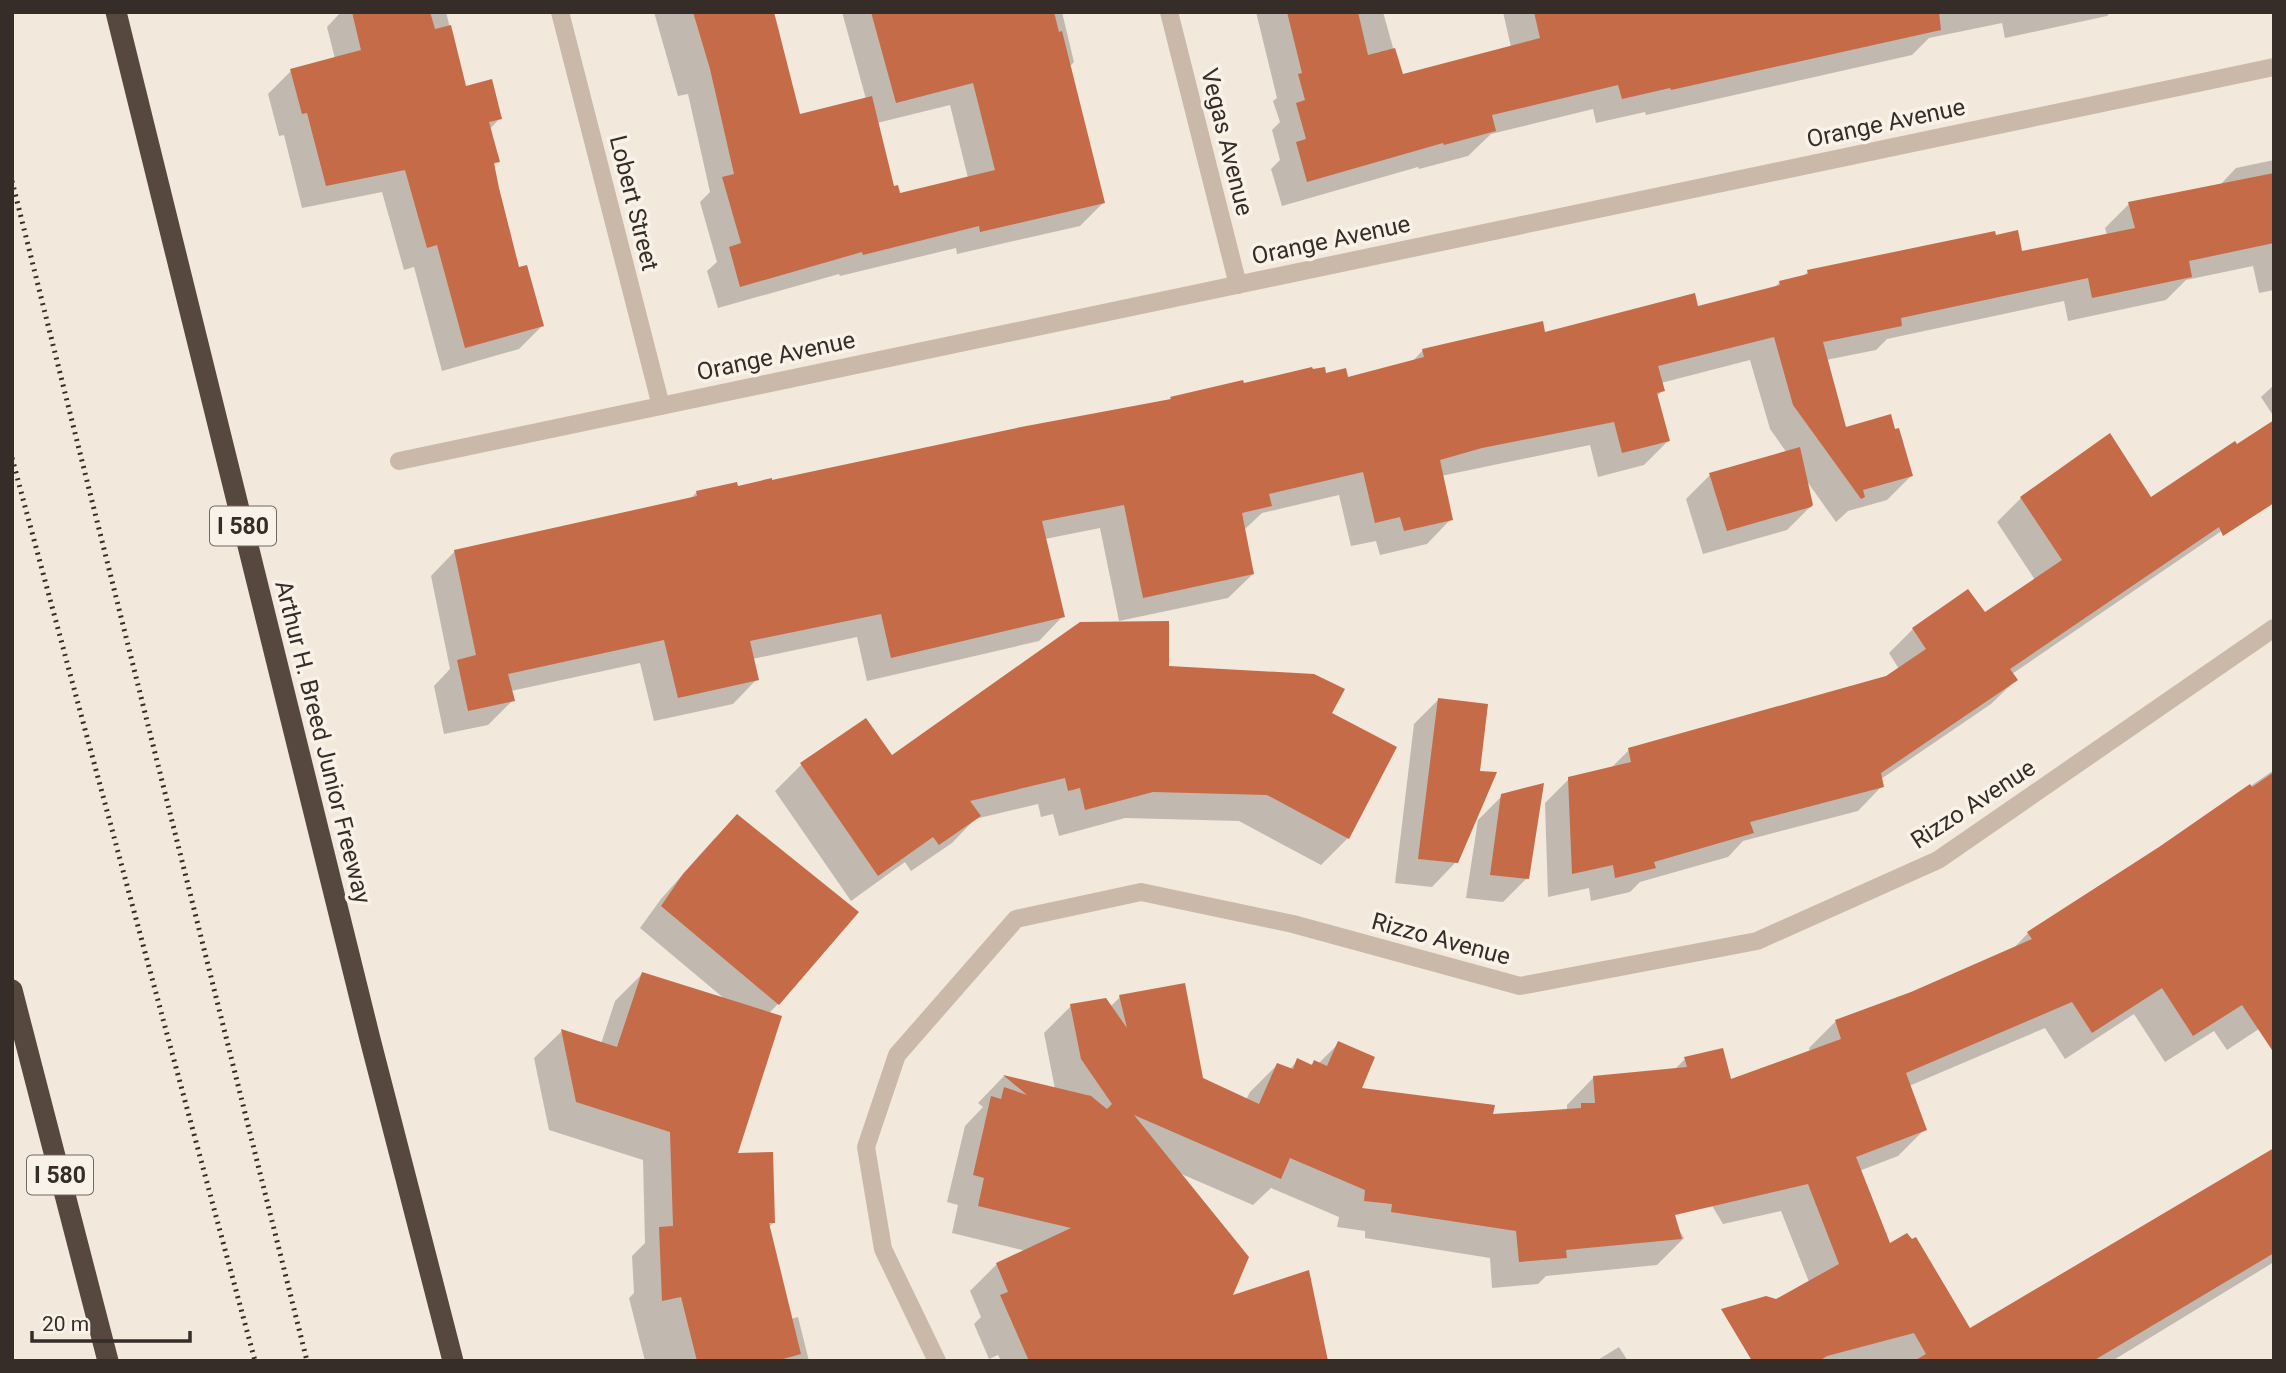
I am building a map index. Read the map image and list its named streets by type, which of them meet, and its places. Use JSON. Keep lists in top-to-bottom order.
{
  "streets": {
    "highway": ["I 580", "Arthur H. Breed Junior Freeway"],
    "street": [
      "Orange Avenue",
      "Vegas Avenue",
      "Lobert Street",
      "Rizzo Avenue"
    ]
  },
  "crossings": [
    ["Orange Avenue", "Vegas Avenue"],
    ["Orange Avenue", "Lobert Street"]
  ],
  "scale_bar": "20 m"
}
